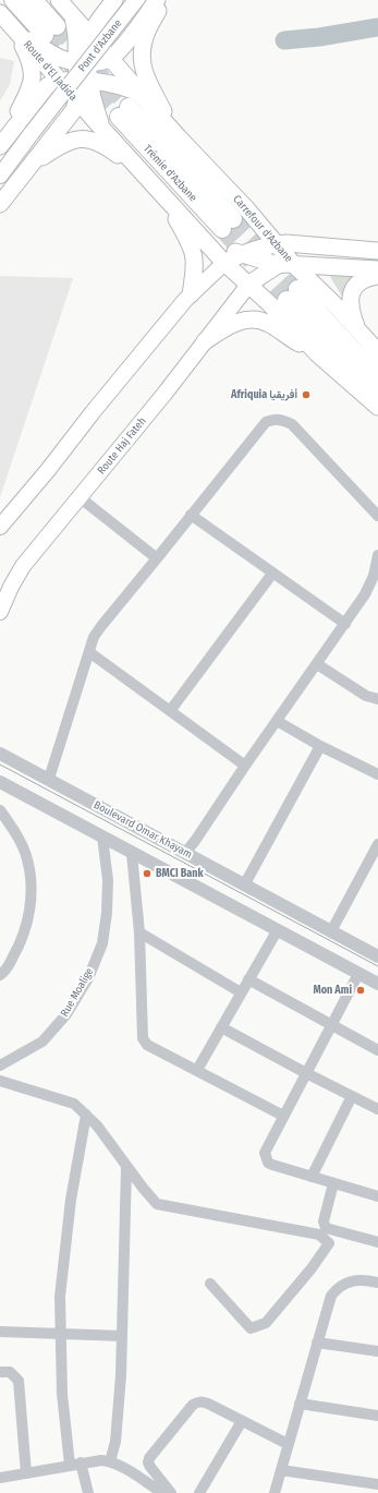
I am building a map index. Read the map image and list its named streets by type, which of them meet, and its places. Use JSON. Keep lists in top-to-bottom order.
{
  "streets": {
    "highway": ["Trémie d'Azbane"],
    "main road": [
      "Pont d'Azbane",
      "Route d'El Jadida",
      "Carrefour d'Azbane",
      "Route Haj Fateh"
    ],
    "street": ["Boulevard Omar Khayam", "Rue Moalige"]
  },
  "crossings": [
    ["Trémie d'Azbane", "Carrefour d'Azbane"],
    ["Carrefour d'Azbane", "Route Haj Fateh"]
  ],
  "places": ["Afriquia أفريقيا", "BMCI Bank", "Mon Ami"]
}
